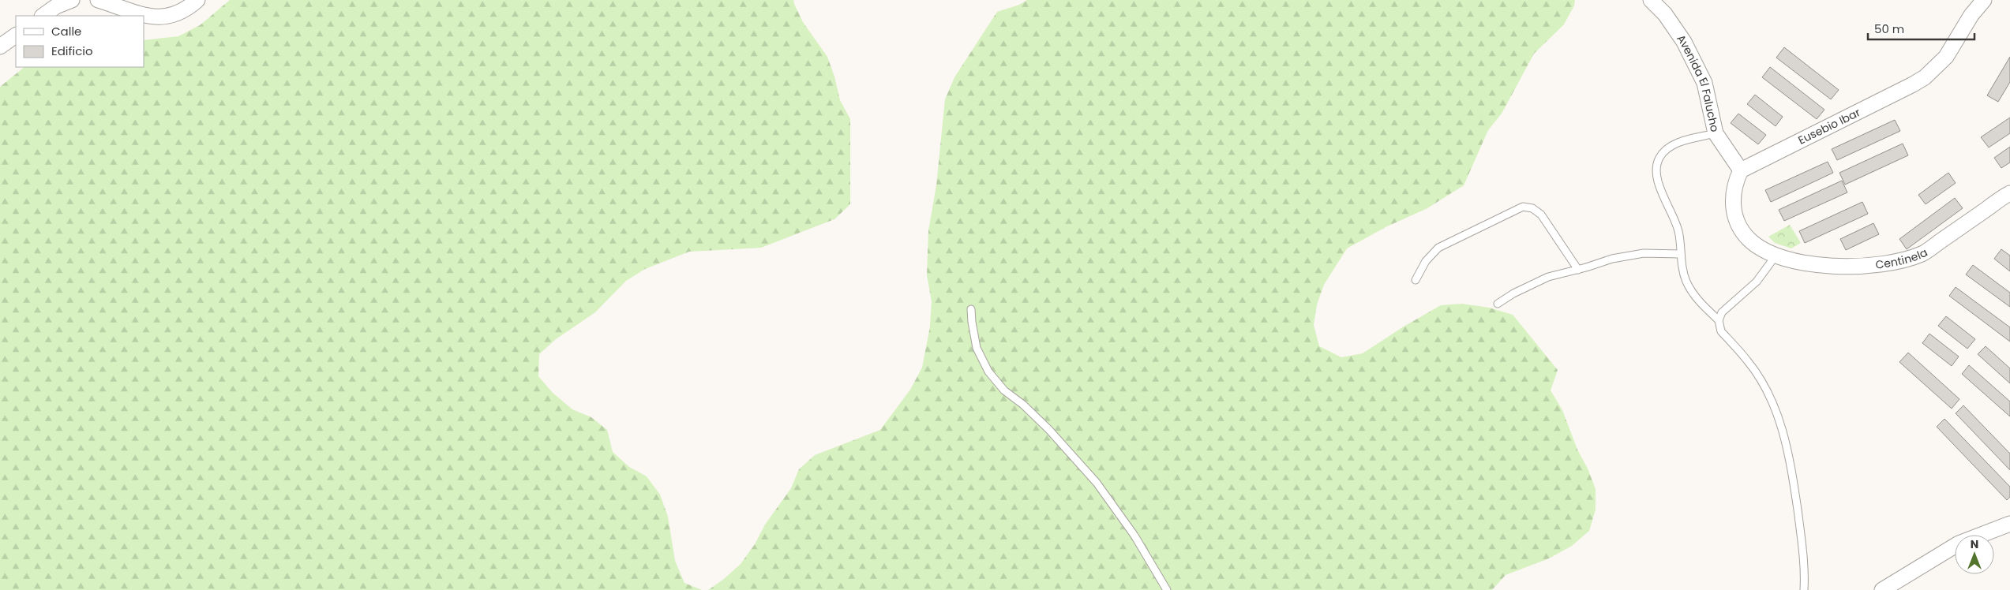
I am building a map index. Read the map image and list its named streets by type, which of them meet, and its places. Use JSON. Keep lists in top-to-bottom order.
{
  "streets": {
    "street": ["Avenida El Falucho", "Eusebio Ibar", "Centinela"]
  },
  "crossings": [
    ["Avenida El Falucho", "Eusebio Ibar"]
  ],
  "legend": ["Calle", "Edificio"],
  "scale_bar": "50 m",
  "north": "top"
}
